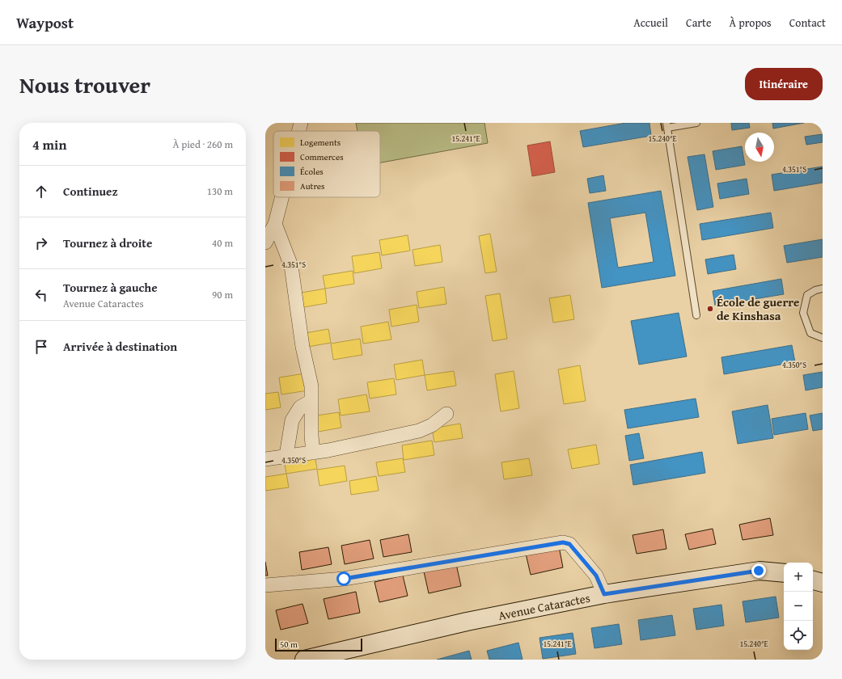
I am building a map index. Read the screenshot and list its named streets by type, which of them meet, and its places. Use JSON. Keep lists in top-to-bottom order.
{
  "streets": {
    "street": ["Avenue Cataractes"]
  },
  "places": ["École de guerre de Kinshasa"],
  "legend": [
    "Logements",
    "Commerces",
    "Écoles",
    "Autres"
  ],
  "scale_bar": "50 m",
  "north": "bottom",
  "page": {
    "header": "Waypost",
    "nav": [
      "Accueil",
      "Carte",
      "À propos",
      "Contact"
    ],
    "title": "Nous trouver",
    "buttons": "Itinéraire",
    "heading": ["4 min", "À pied · 260 m"],
    "list": [
      ["Continuez", "130 m"],
      ["Tournez à droite", "40 m"],
      ["Tournez à gauche", "Avenue Cataractes", "90 m"],
      "Arrivée à destination"
    ],
    "map_buttons": ["+", "−"],
    "scale": "50 m"
  },
  "coordinates": [
    "15.241°E",
    "15.240°E",
    "4.351°S",
    "4.350°S"
  ]
}
